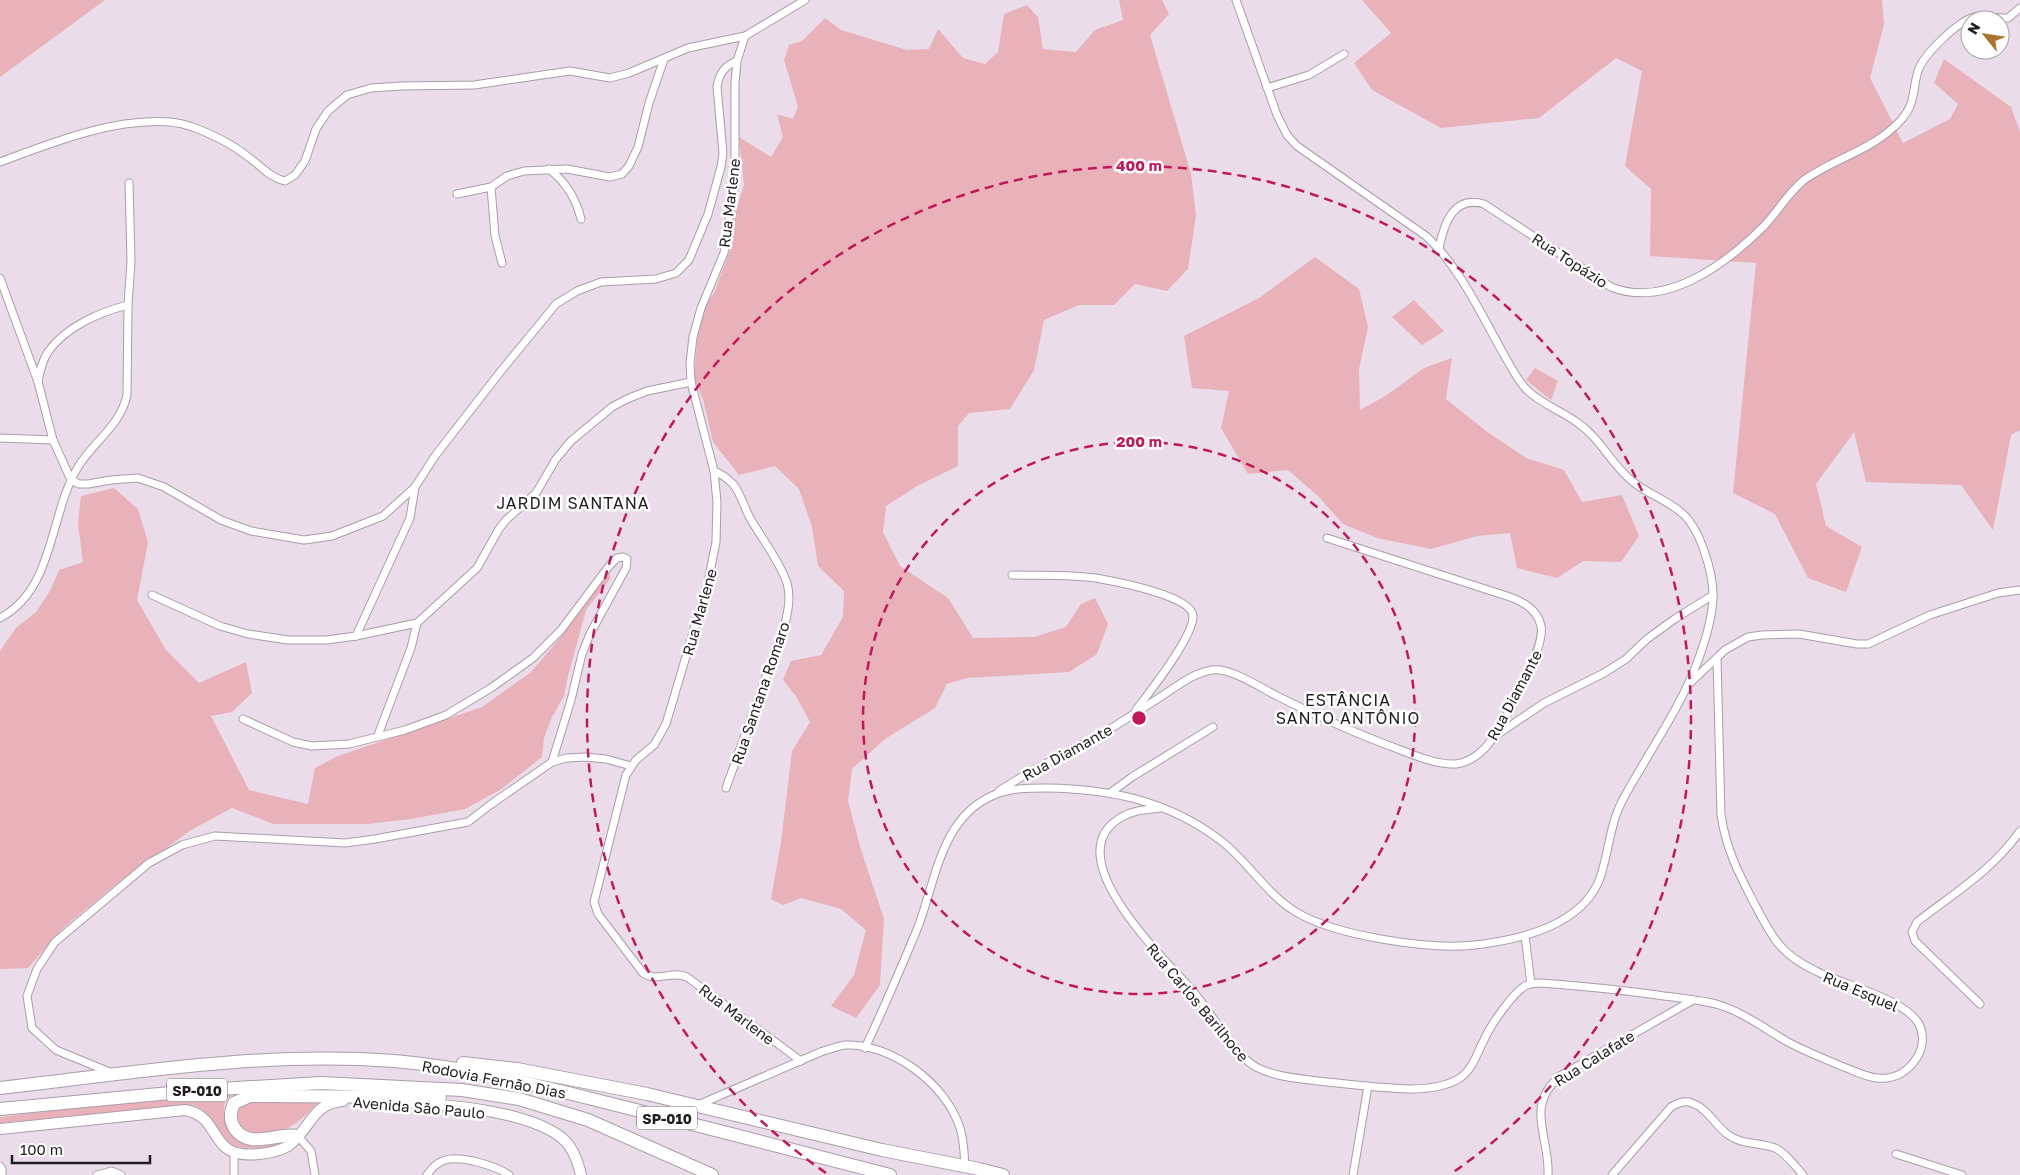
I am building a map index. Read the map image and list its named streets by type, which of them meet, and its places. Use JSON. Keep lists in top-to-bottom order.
{
  "streets": {
    "highway": ["Rodovia Fernão Dias", "SP-010"],
    "street": [
      "Rua Marlene",
      "Rua Topázio",
      "Rua Santana Romaro",
      "Rua Diamante",
      "Rua Esquel",
      "Rua Carlos Barilhoce",
      "Rua Calafate",
      "Avenida São Paulo"
    ]
  },
  "crossings": [
    ["Rua Marlene", "Rua Santana Romaro"],
    ["Rua Esquel", "Rua Carlos Barilhoce"],
    ["Rua Esquel", "Rua Calafate"]
  ],
  "districts": ["JARDIM SANTANA", "ESTÂNCIA SANTO ANTÔNIO"],
  "scale_bar": "100 m",
  "north": "top left",
  "rings": ["400 m", "200 m"]
}
